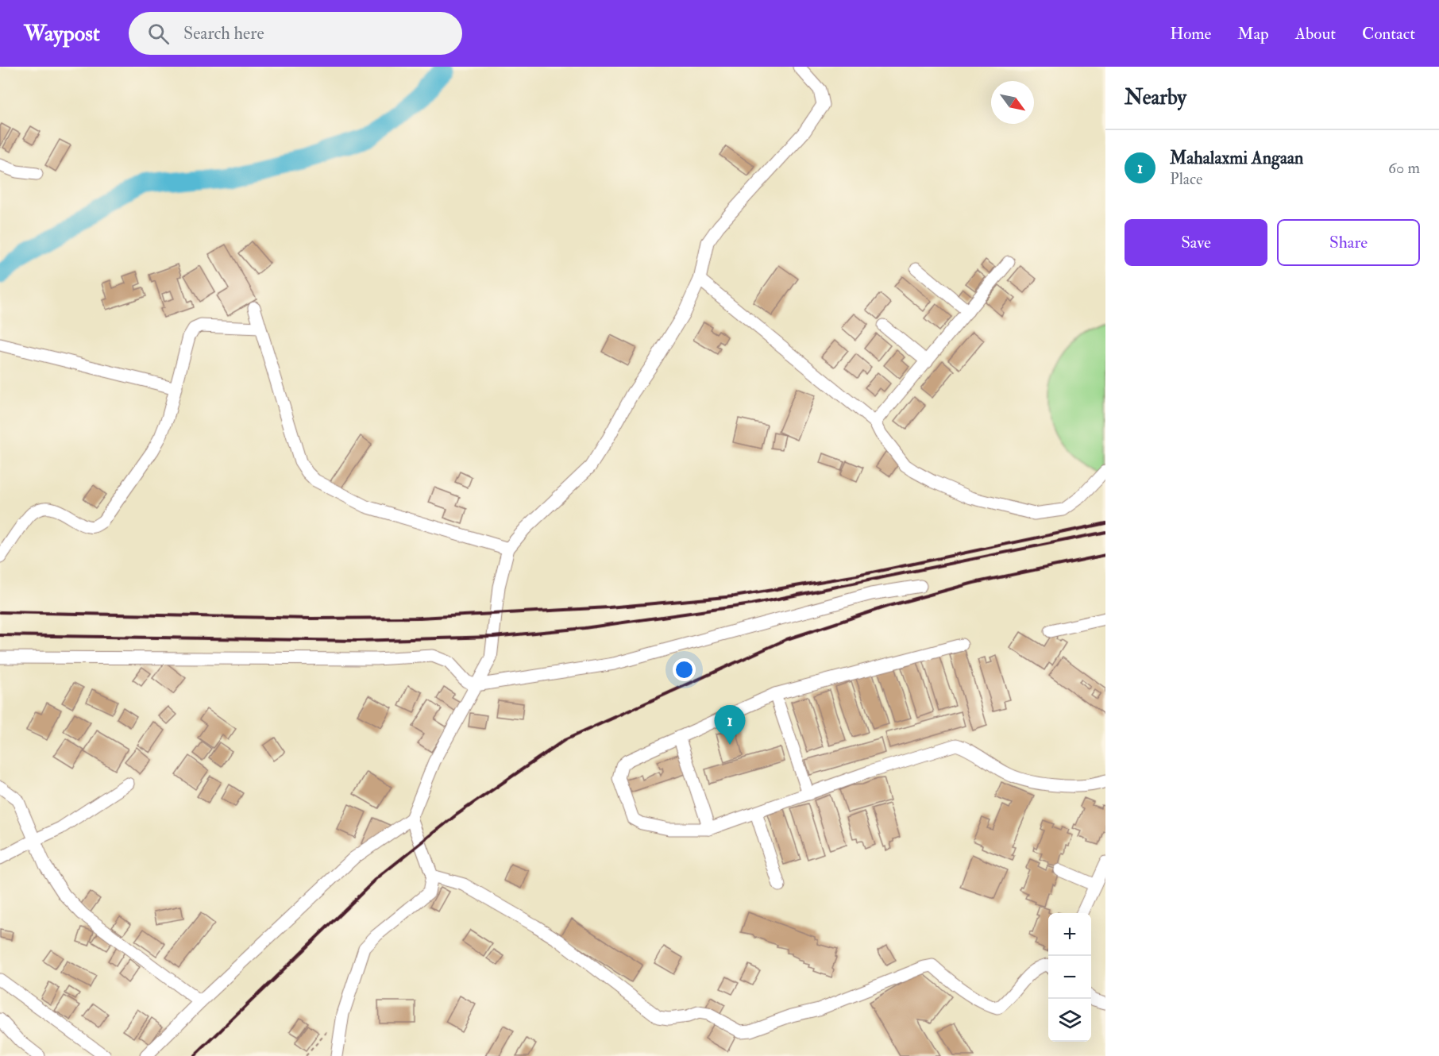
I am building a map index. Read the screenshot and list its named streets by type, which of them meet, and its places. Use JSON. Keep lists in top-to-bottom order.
{
  "north": "bottom right",
  "page": {
    "header": "Waypost",
    "search": "Search here",
    "nav": [
      "Home",
      "Map",
      "About",
      "Contact"
    ],
    "heading": "Nearby",
    "list": [
      {
        "mark": "1",
        "name": "Mahalaxmi Angaan",
        "note": "Place",
        "value": "60 m"
      }
    ],
    "buttons": ["Save", "Share"],
    "pins": "1",
    "map_buttons": ["+", "−"]
  }
}
